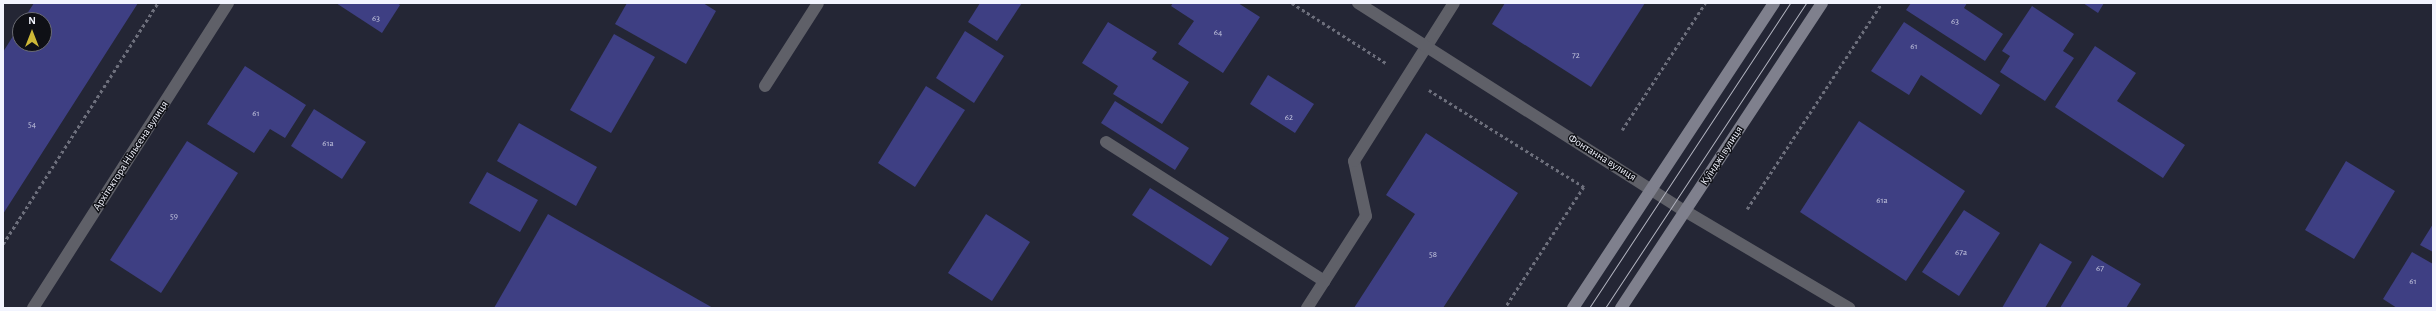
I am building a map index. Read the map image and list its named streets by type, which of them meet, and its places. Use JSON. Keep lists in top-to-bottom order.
{
  "streets": {
    "main road": ["Куїнджі вулиця"],
    "street": ["Архітектора Нільсена вулиця", "Фонтанна вулиця"]
  },
  "crossings": [
    ["Куїнджі вулиця", "Фонтанна вулиця"]
  ],
  "house_numbers": [
    "63",
    "63",
    "64",
    "61",
    "72",
    "61",
    "62",
    "54",
    "61а",
    "61а",
    "59",
    "67а",
    "58",
    "67",
    "61"
  ],
  "north": "top"
}
